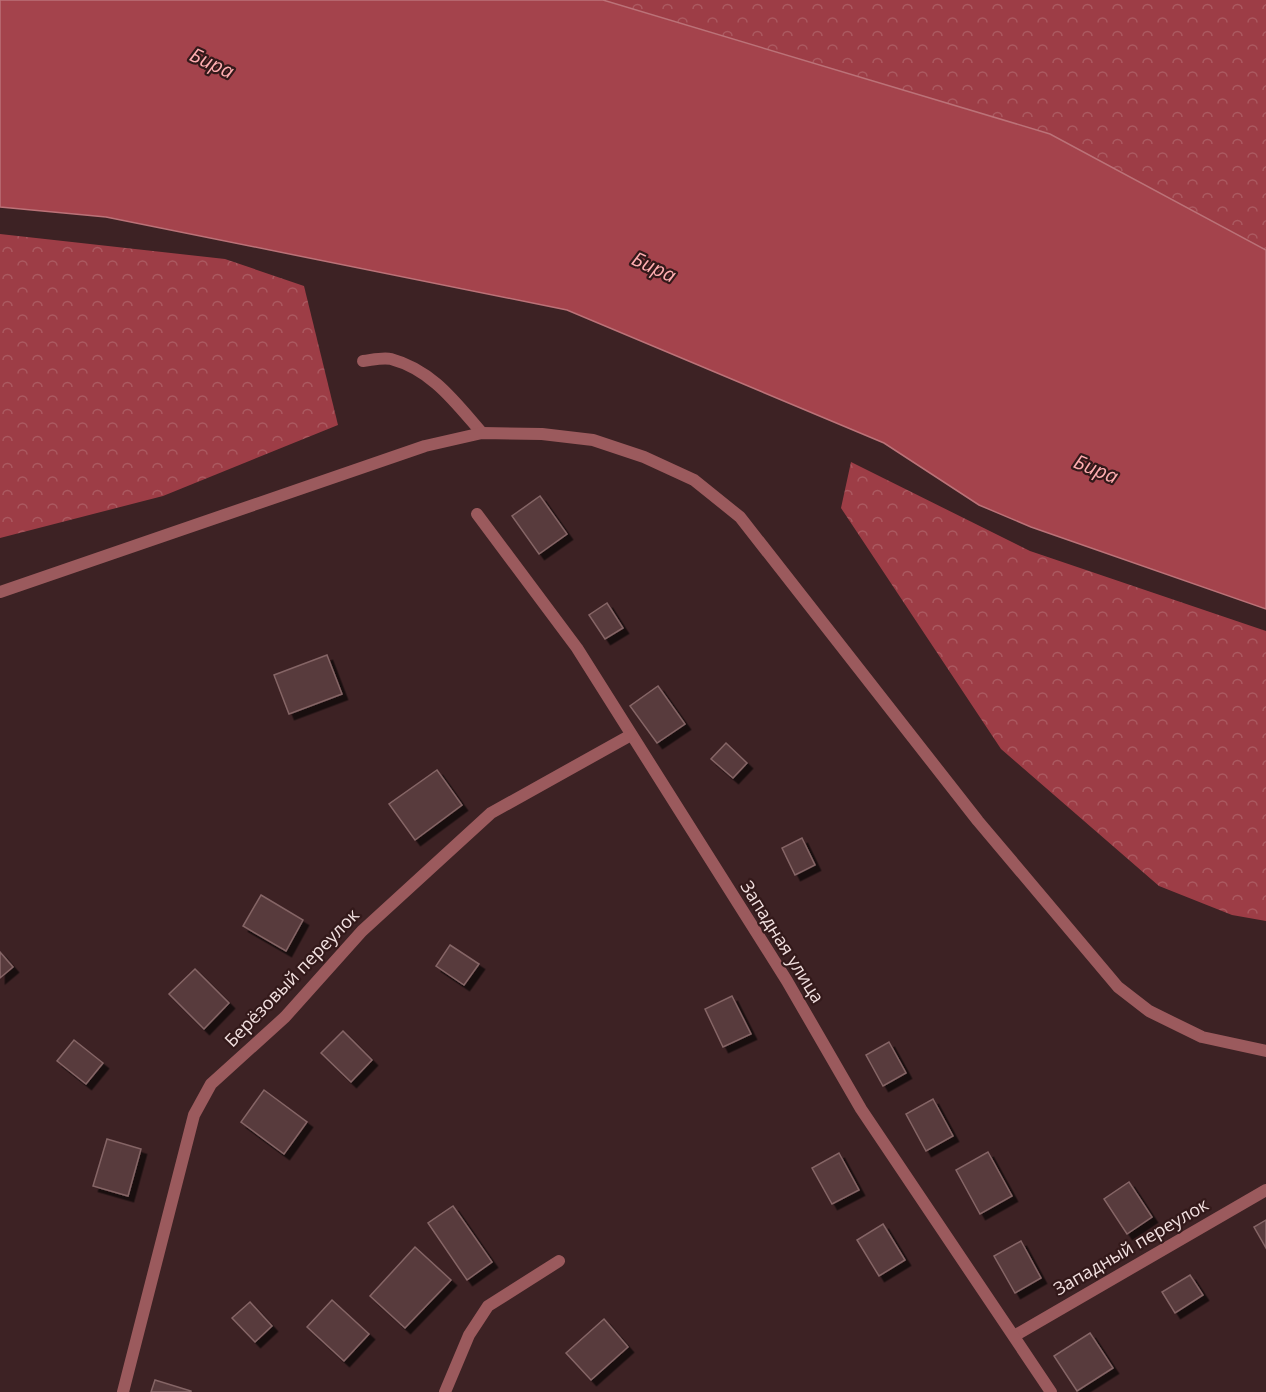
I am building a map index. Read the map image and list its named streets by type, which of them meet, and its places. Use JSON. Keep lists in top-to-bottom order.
{
  "streets": {
    "street": ["Западная улица", "Берёзовый переулок", "Западный переулок"]
  },
  "crossings": [
    ["Западная улица", "Берёзовый переулок"],
    ["Западная улица", "Западный переулок"]
  ],
  "water": ["Бира"]
}
